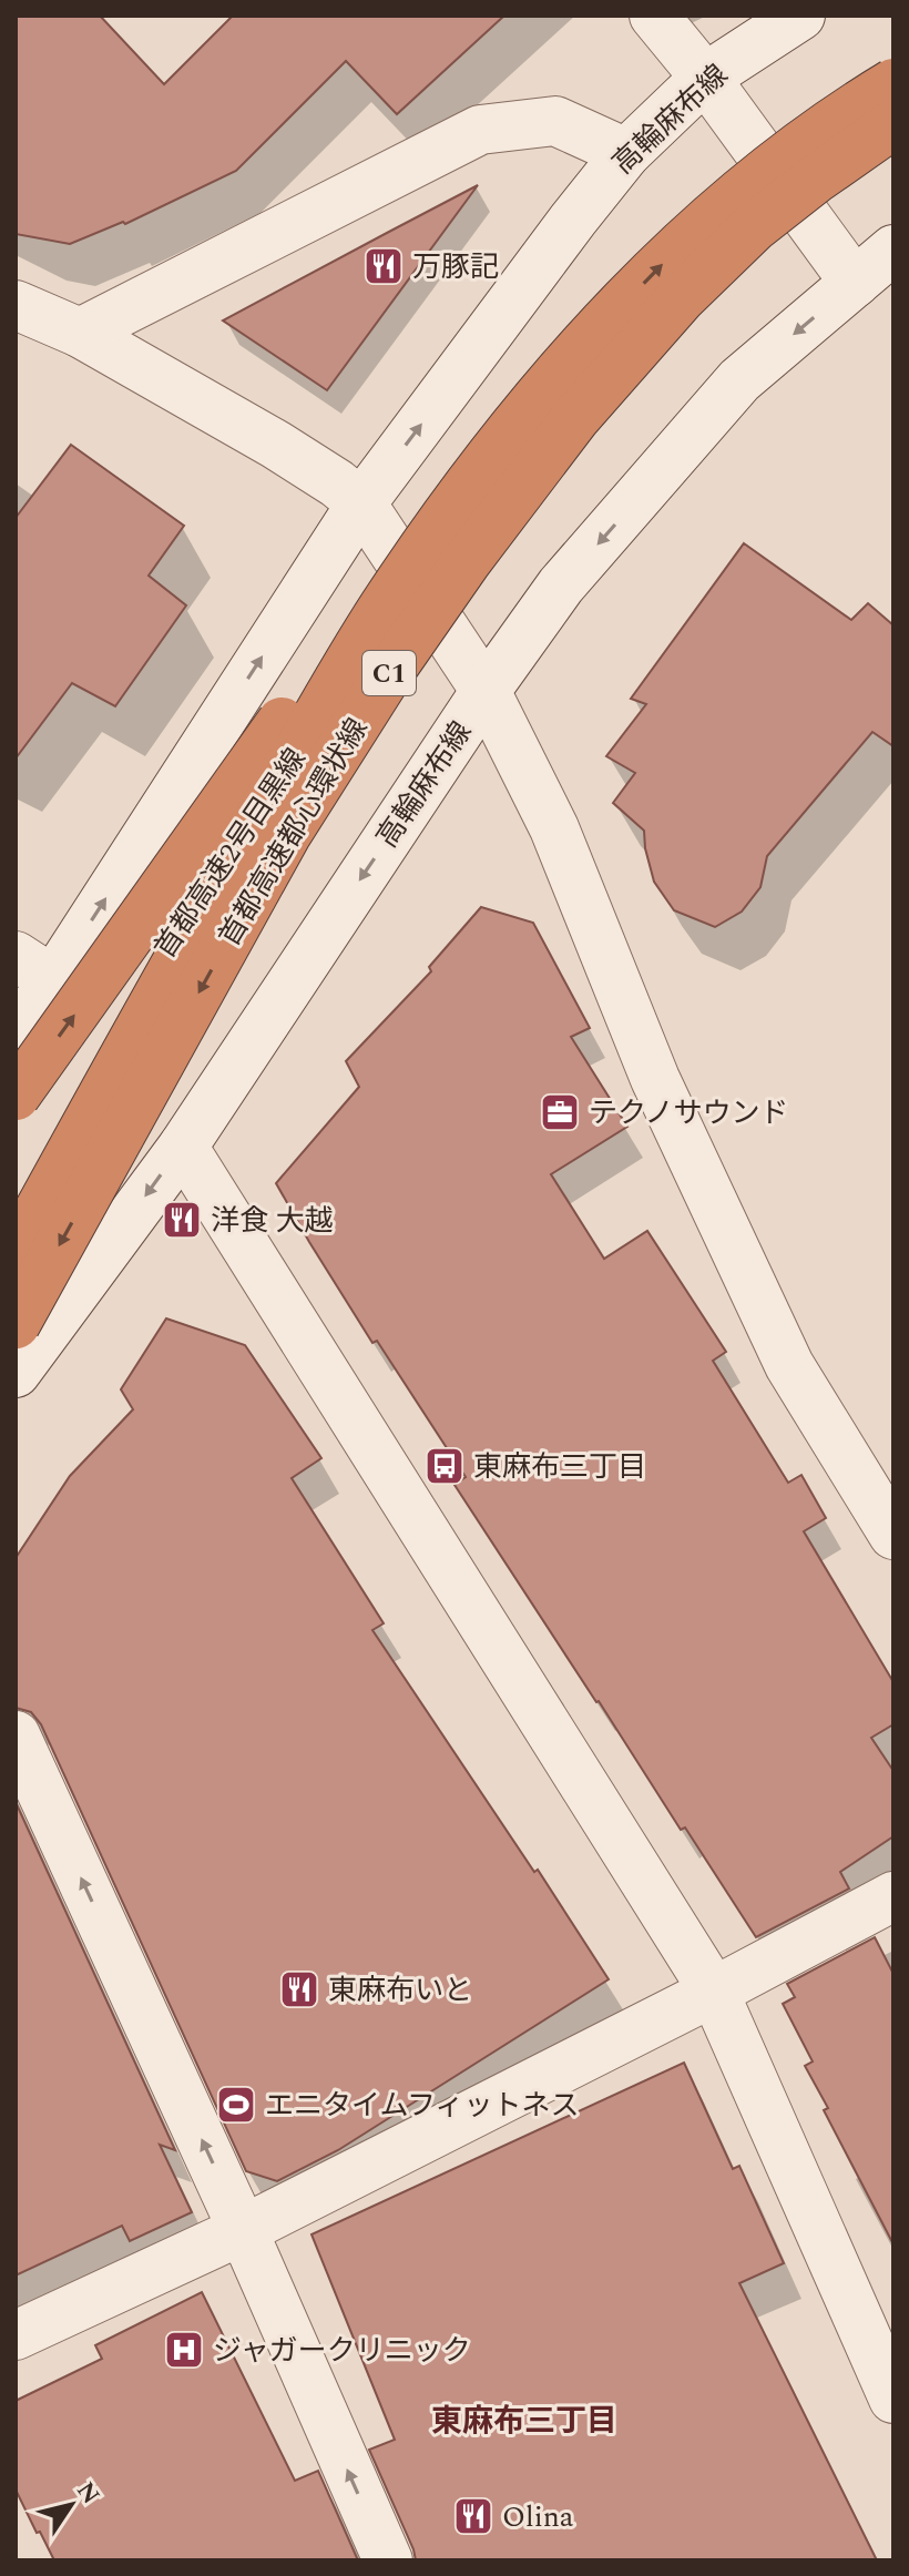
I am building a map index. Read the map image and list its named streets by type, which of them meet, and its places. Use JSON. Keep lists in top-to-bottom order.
{
  "streets": {
    "highway": ["C1", "首都高速都心環状線", "首都高速2号目黒線"],
    "street": ["高輪麻布線"]
  },
  "crossings": [
    ["首都高速都心環状線", "首都高速2号目黒線"]
  ],
  "districts": ["東麻布三丁目"],
  "places": {
    "restaurant": [
      "万豚記",
      "洋食 大越",
      "東麻布いと",
      "Olina"
    ],
    "office": ["テクノサウンド"],
    "bus stop": ["東麻布三丁目"],
    "sports": ["エニタイムフィットネス"],
    "hospital": ["ジャガークリニック"]
  },
  "north": "top right"
}
